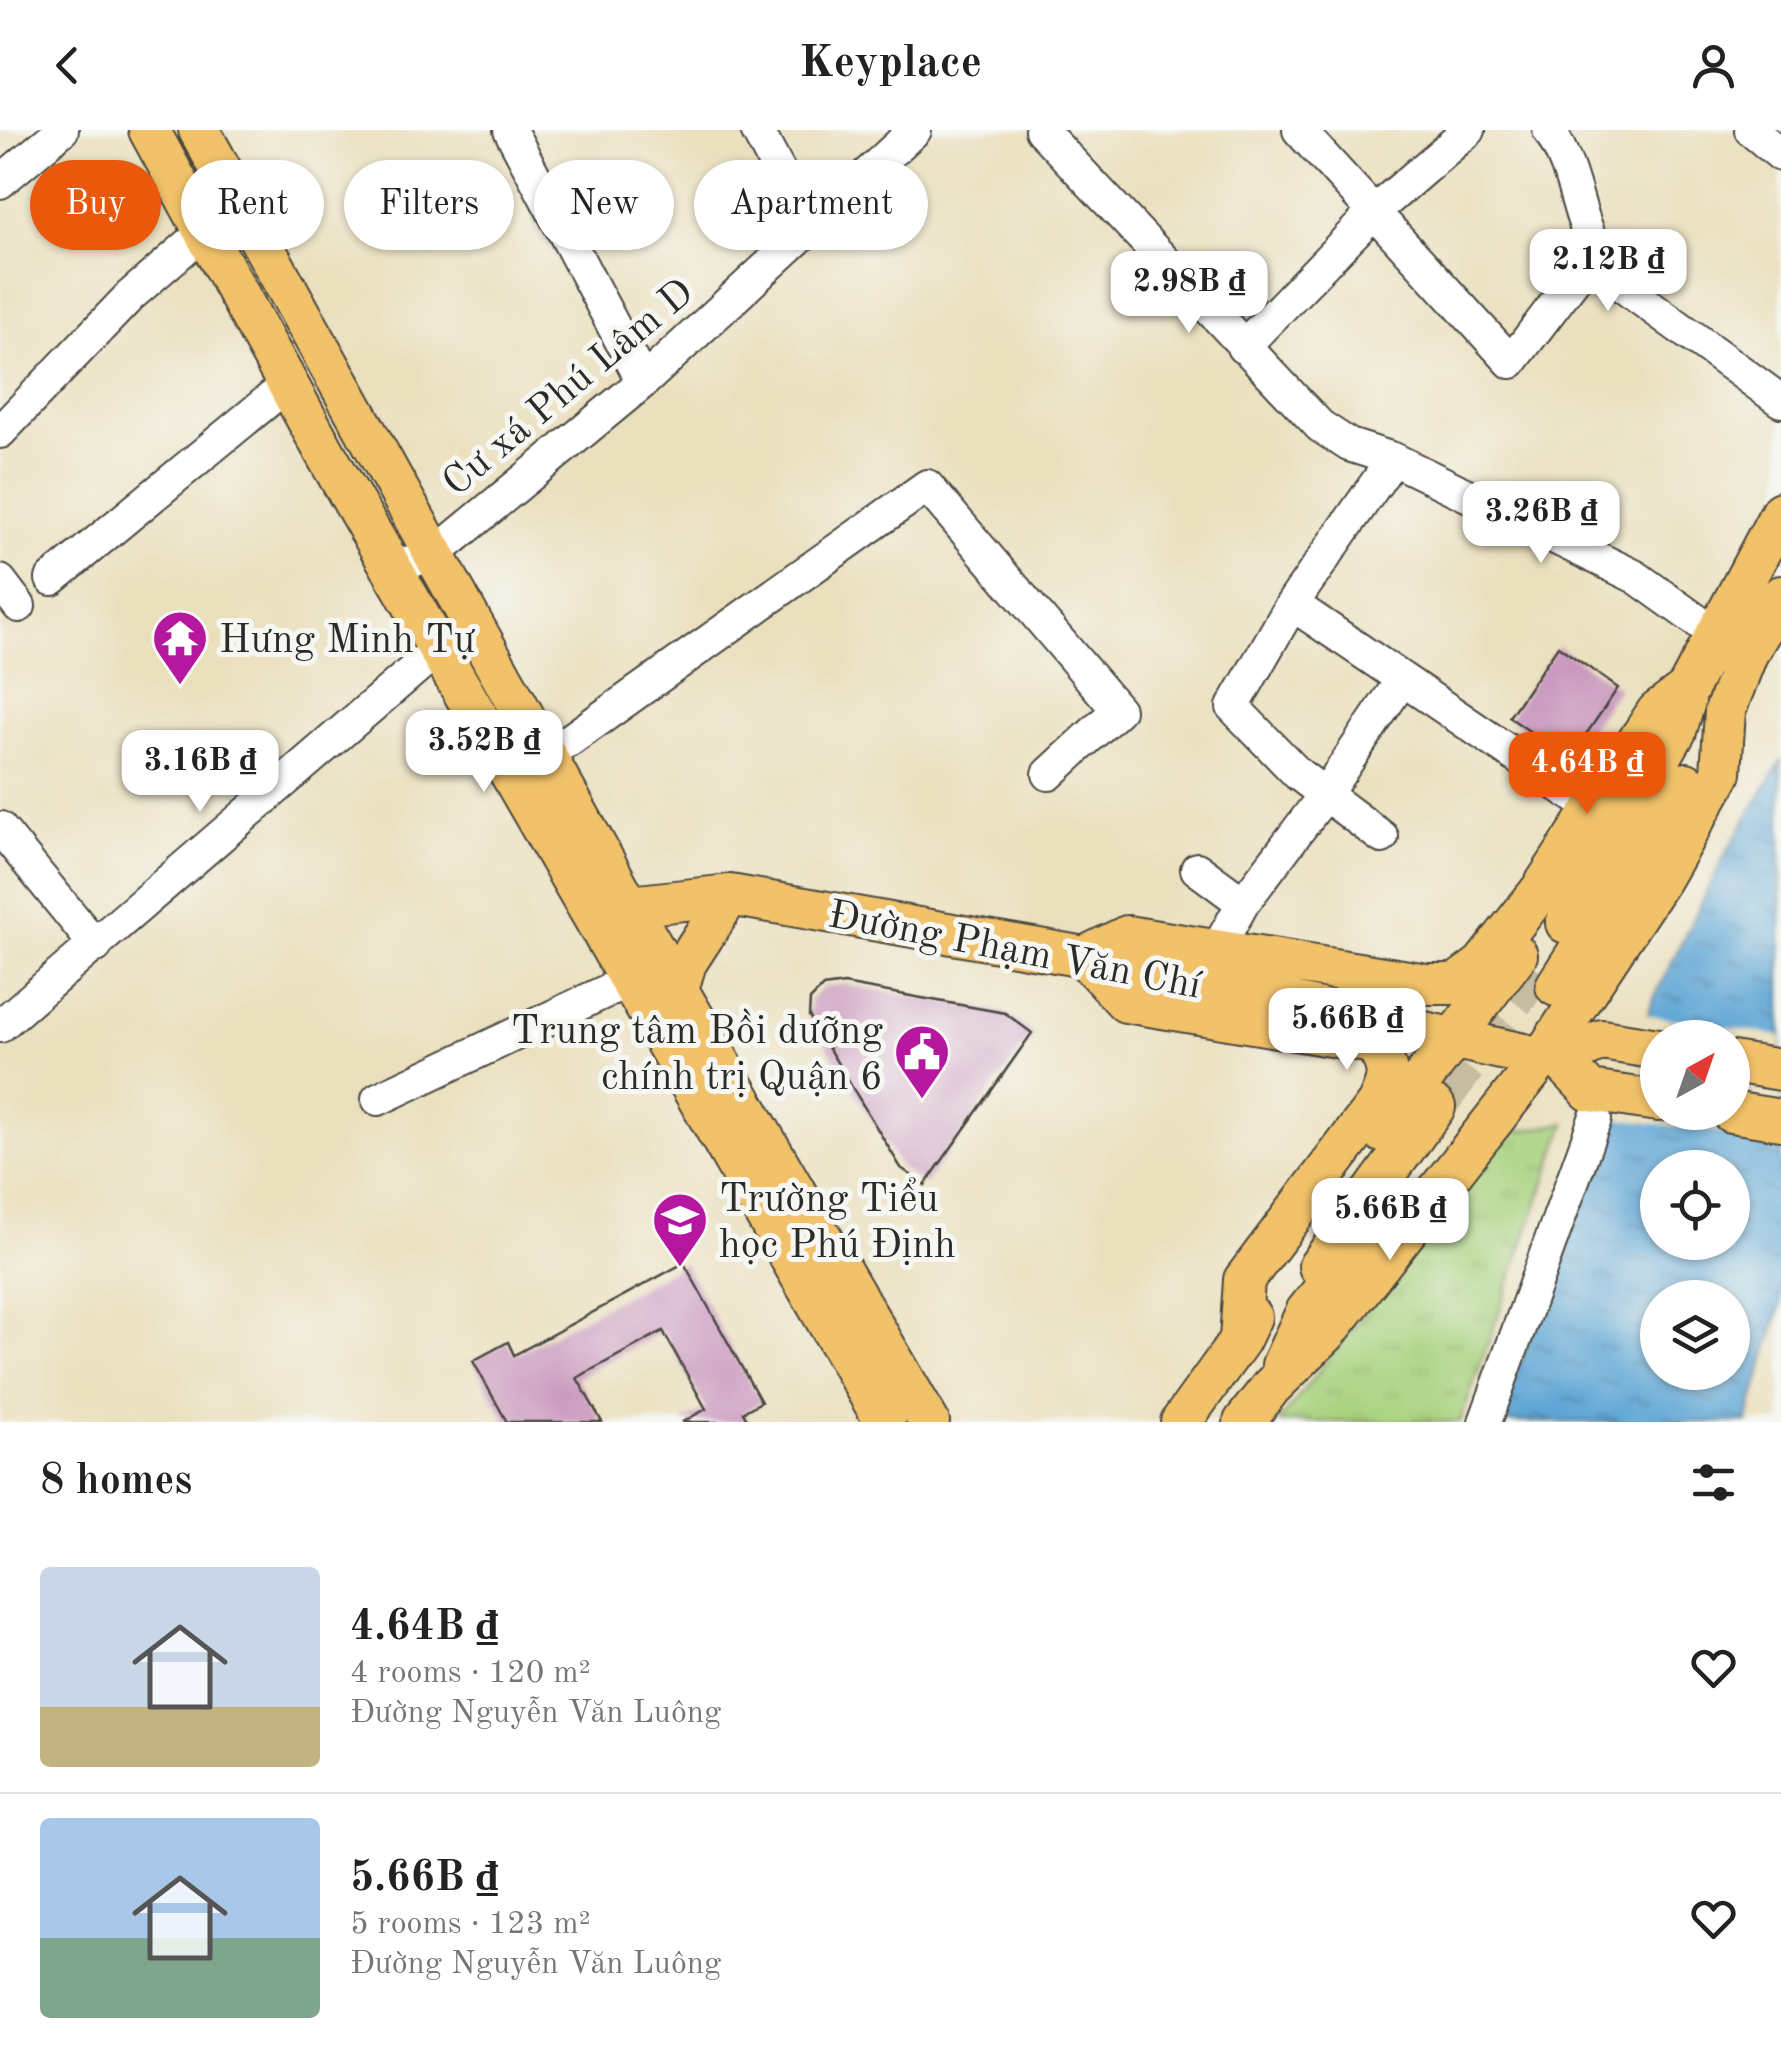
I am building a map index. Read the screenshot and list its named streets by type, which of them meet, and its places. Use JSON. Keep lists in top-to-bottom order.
{
  "streets": {
    "main road": ["Đường Phạm Văn Chí"],
    "street": ["Cư xá Phú Lâm D"]
  },
  "places": {
    "temple": ["Hưng Minh Tự"],
    "public building": ["Trung tâm Bồi dưỡng chính trị Quận 6"],
    "school or university": ["Trường Tiểu học Phú Định"]
  },
  "north": "top right",
  "page": {
    "header": "Keyplace",
    "chip": [
      "Buy",
      "Rent",
      "Filters",
      "New",
      "Apartment"
    ],
    "price": [
      "2.12B ₫",
      "2.98B ₫",
      "3.26B ₫",
      "3.52B ₫",
      "3.16B ₫",
      "4.64B ₫",
      "5.66B ₫",
      "5.66B ₫"
    ],
    "heading": "8 homes",
    "list": [
      {
        "name": "4.64B ₫",
        "note": "4 rooms · 120 m² · Đường Nguyễn Văn Luông"
      },
      {
        "name": "5.66B ₫",
        "note": "5 rooms · 123 m² · Đường Nguyễn Văn Luông"
      }
    ]
  }
}
